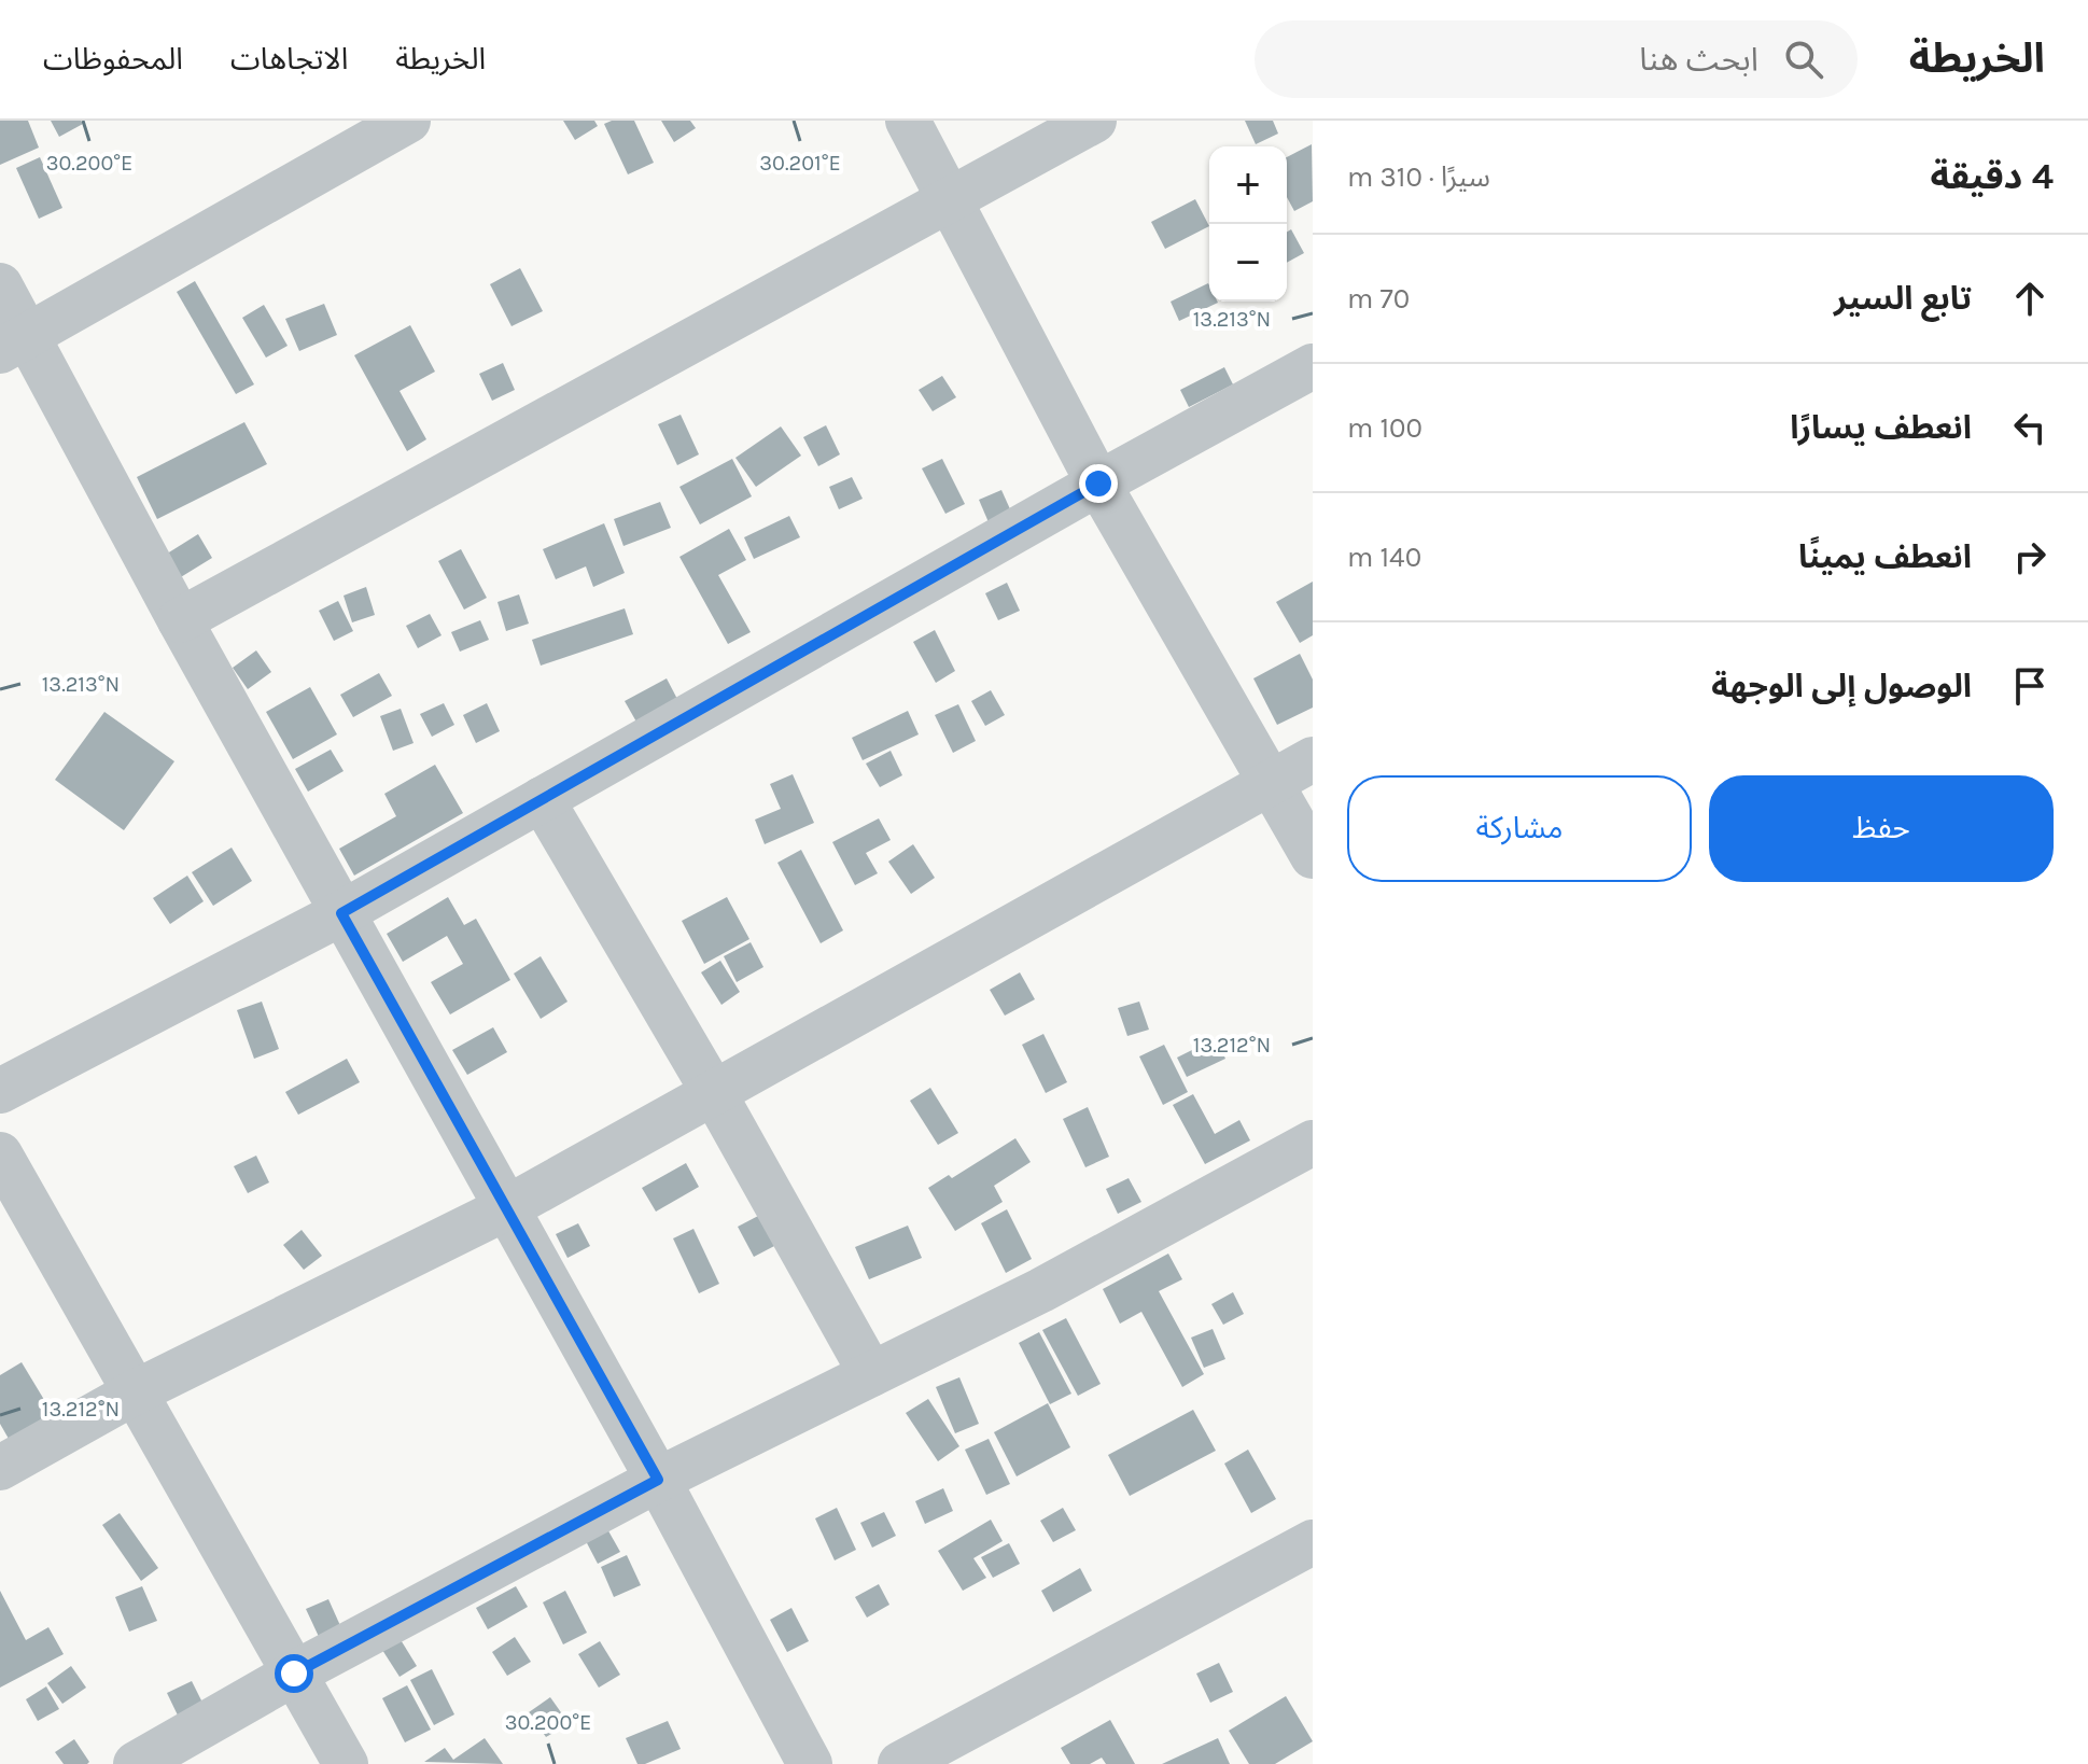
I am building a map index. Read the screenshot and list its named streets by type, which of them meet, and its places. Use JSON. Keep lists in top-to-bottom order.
{
  "page": {
    "header": "الخريطة",
    "search": "ابحث هنا",
    "nav": ["الخريطة", "الاتجاهات", "المحفوظات"],
    "heading": ["4 دقيقة", "سيرًا · 310 m"],
    "map_buttons": ["+", "−"],
    "list": [
      ["تابع السير", "70 m"],
      ["انعطف يسارًا", "100 m"],
      ["انعطف يمينًا", "140 m"],
      "الوصول إلى الوجهة"
    ],
    "buttons": ["حفظ", "مشاركة"]
  },
  "coordinates": [
    "30.200°E",
    "30.201°E",
    "13.213°N",
    "13.212°N"
  ]
}
